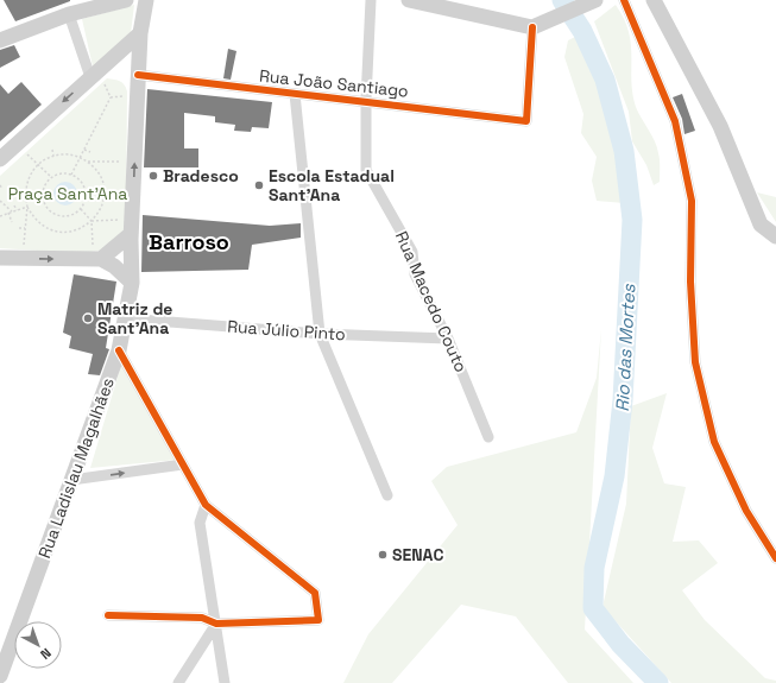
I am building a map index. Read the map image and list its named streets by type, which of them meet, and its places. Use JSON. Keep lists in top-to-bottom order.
{
  "streets": {
    "main road": ["Rua Ladislau Magalhães"],
    "street": ["Rua João Santiago", "Rua Macedo Couto", "Rua Júlio Pinto"]
  },
  "crossings": [
    ["Rua João Santiago", "Rua Macedo Couto"],
    ["Rua João Santiago", "Rua Ladislau Magalhães"],
    ["Rua Macedo Couto", "Rua Júlio Pinto"],
    ["Rua Júlio Pinto", "Rua Ladislau Magalhães"]
  ],
  "districts": ["Barroso"],
  "water": ["Rio das Mortes"],
  "parks": ["Praça Sant'Ana"],
  "places": [
    "Bradesco",
    "Escola Estadual Sant'Ana",
    "Matriz de Sant'Ana",
    "SENAC"
  ],
  "north": "bottom right"
}
